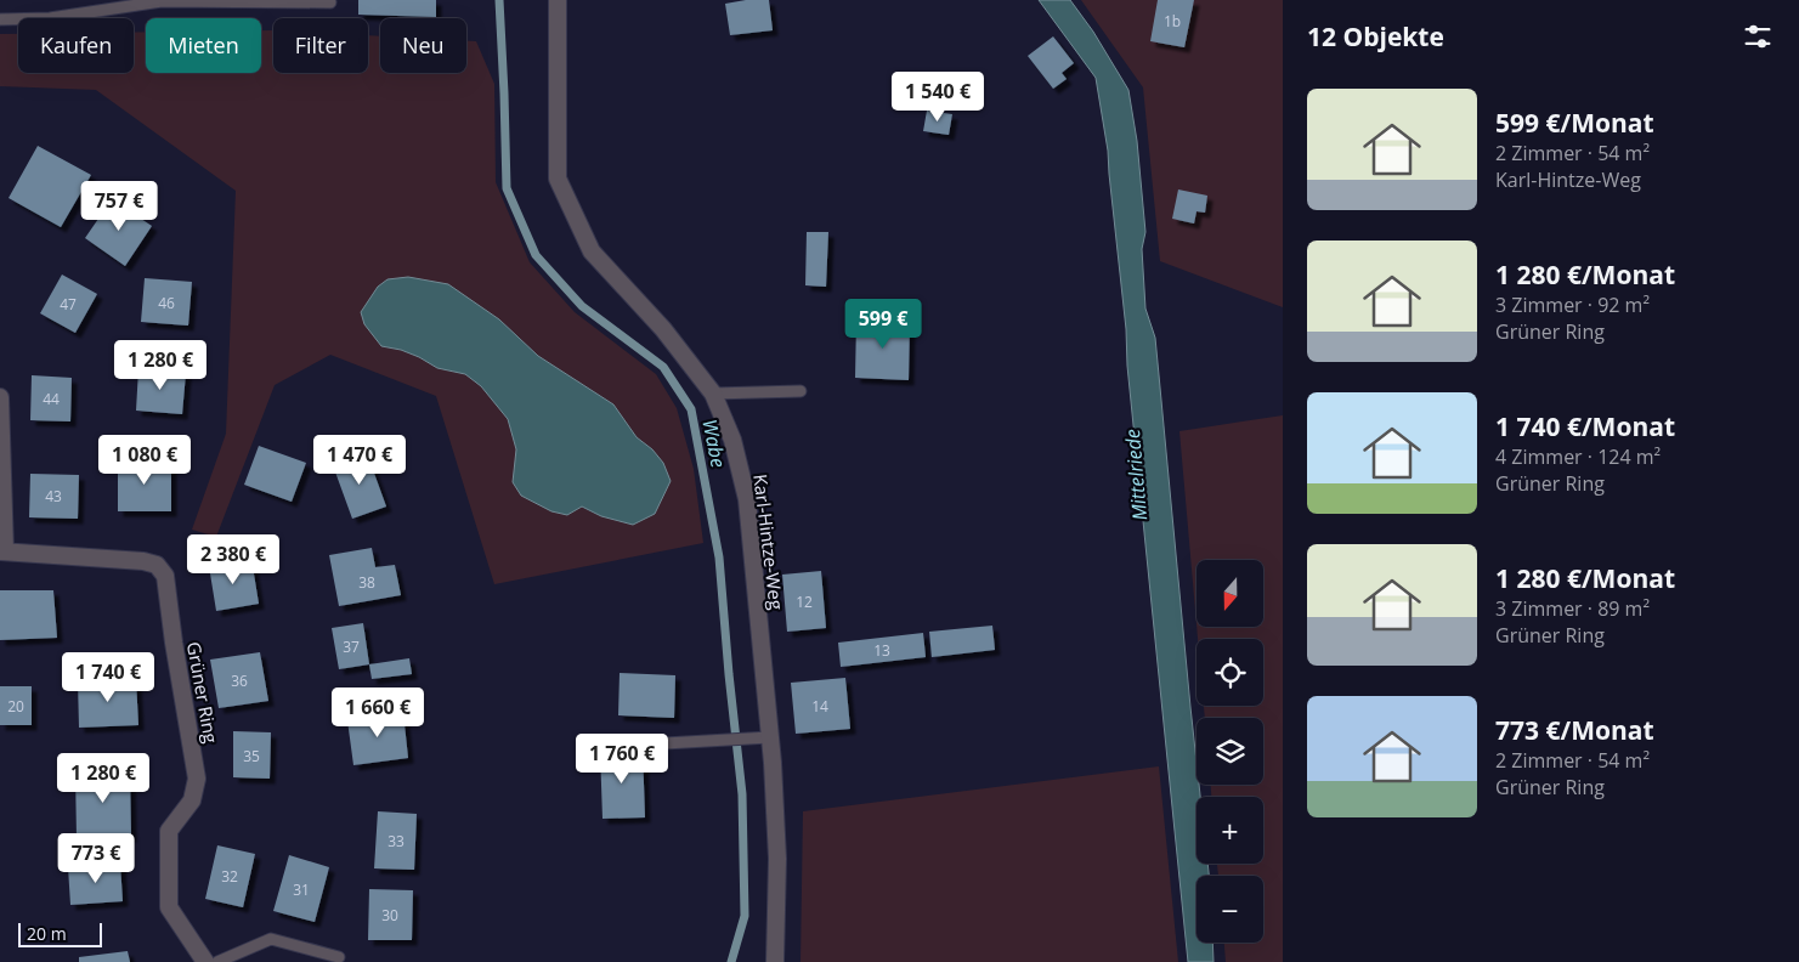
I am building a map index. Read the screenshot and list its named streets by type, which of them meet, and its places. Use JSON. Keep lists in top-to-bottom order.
{
  "streets": {
    "street": ["Karl-Hintze-Weg", "Grüner Ring"]
  },
  "water": ["Wabe", "Mittelriede"],
  "house_numbers": [
    "1b",
    "46",
    "47",
    "44",
    "43",
    "38",
    "12",
    "37",
    "13",
    "36",
    "20",
    "14",
    "35",
    "33",
    "32",
    "31",
    "30"
  ],
  "scale_bar": "20 m",
  "north": "bottom",
  "page": {
    "heading": "12 Objekte",
    "chip": [
      "Kaufen",
      "Mieten",
      "Filter",
      "Neu"
    ],
    "price": [
      "1 540 €",
      "757 €",
      "599 €",
      "1 280 €",
      "1 080 €",
      "1 470 €",
      "2 380 €",
      "1 740 €",
      "1 660 €",
      "1 760 €",
      "1 280 €",
      "773 €"
    ],
    "list": [
      {
        "name": "599 €/Monat",
        "note": "2 Zimmer · 54 m² · Karl-Hintze-Weg"
      },
      {
        "name": "1 280 €/Monat",
        "note": "3 Zimmer · 92 m² · Grüner Ring"
      },
      {
        "name": "1 740 €/Monat",
        "note": "4 Zimmer · 124 m² · Grüner Ring"
      },
      {
        "name": "1 280 €/Monat",
        "note": "3 Zimmer · 89 m² · Grüner Ring"
      },
      {
        "name": "773 €/Monat",
        "note": "2 Zimmer · 54 m² · Grüner Ring"
      }
    ],
    "map_buttons": ["+", "−"],
    "scale": "20 m"
  }
}
